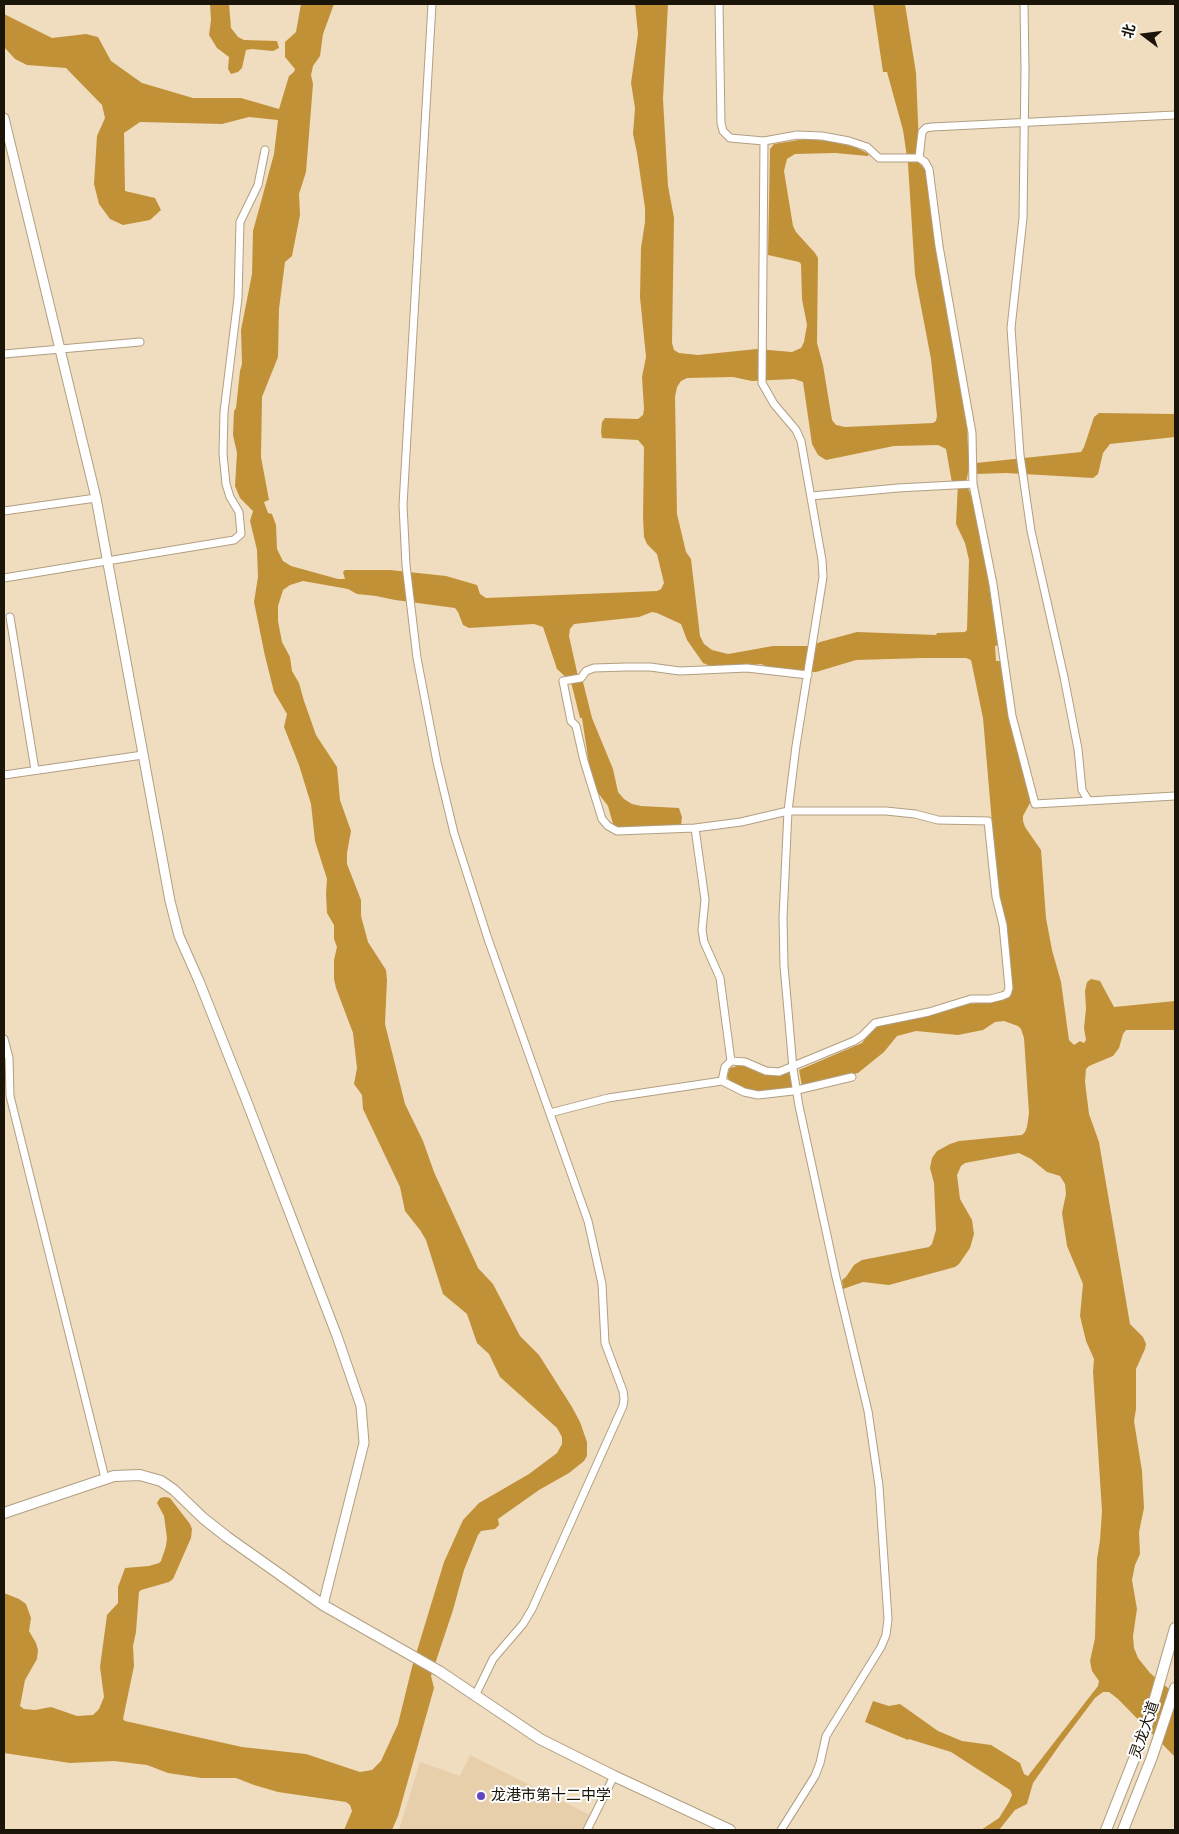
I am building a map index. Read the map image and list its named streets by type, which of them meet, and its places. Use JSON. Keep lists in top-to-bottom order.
{
  "streets": {
    "main road": ["灵龙大道"]
  },
  "places": ["龙港市第十二中学"],
  "north": "left"
}
